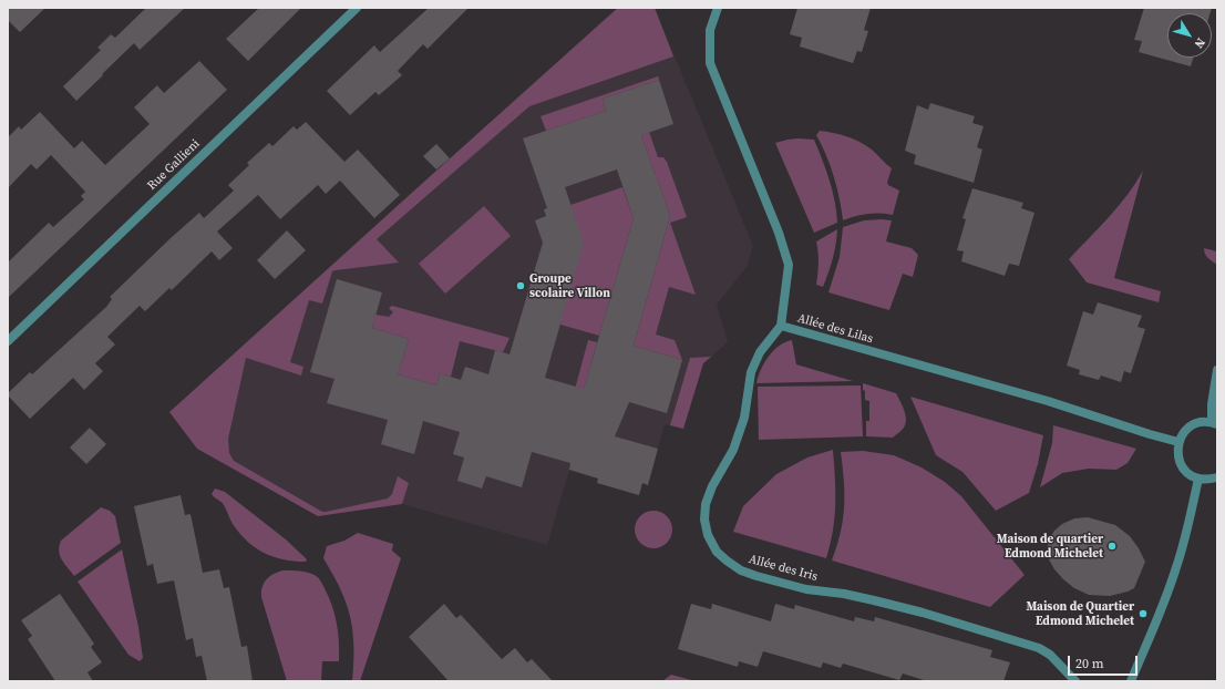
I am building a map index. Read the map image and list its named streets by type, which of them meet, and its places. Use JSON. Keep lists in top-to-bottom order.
{
  "streets": {
    "street": ["Rue Gallieni", "Allée des Lilas", "Allée des Iris"]
  },
  "crossings": [
    ["Allée des Lilas", "Allée des Iris"]
  ],
  "places": ["Groupe scolaire Villon", "Maison de quartier Edmond Michelet", "Maison de Quartier Edmond Michelet"],
  "scale_bar": "20 m",
  "north": "bottom right"
}
